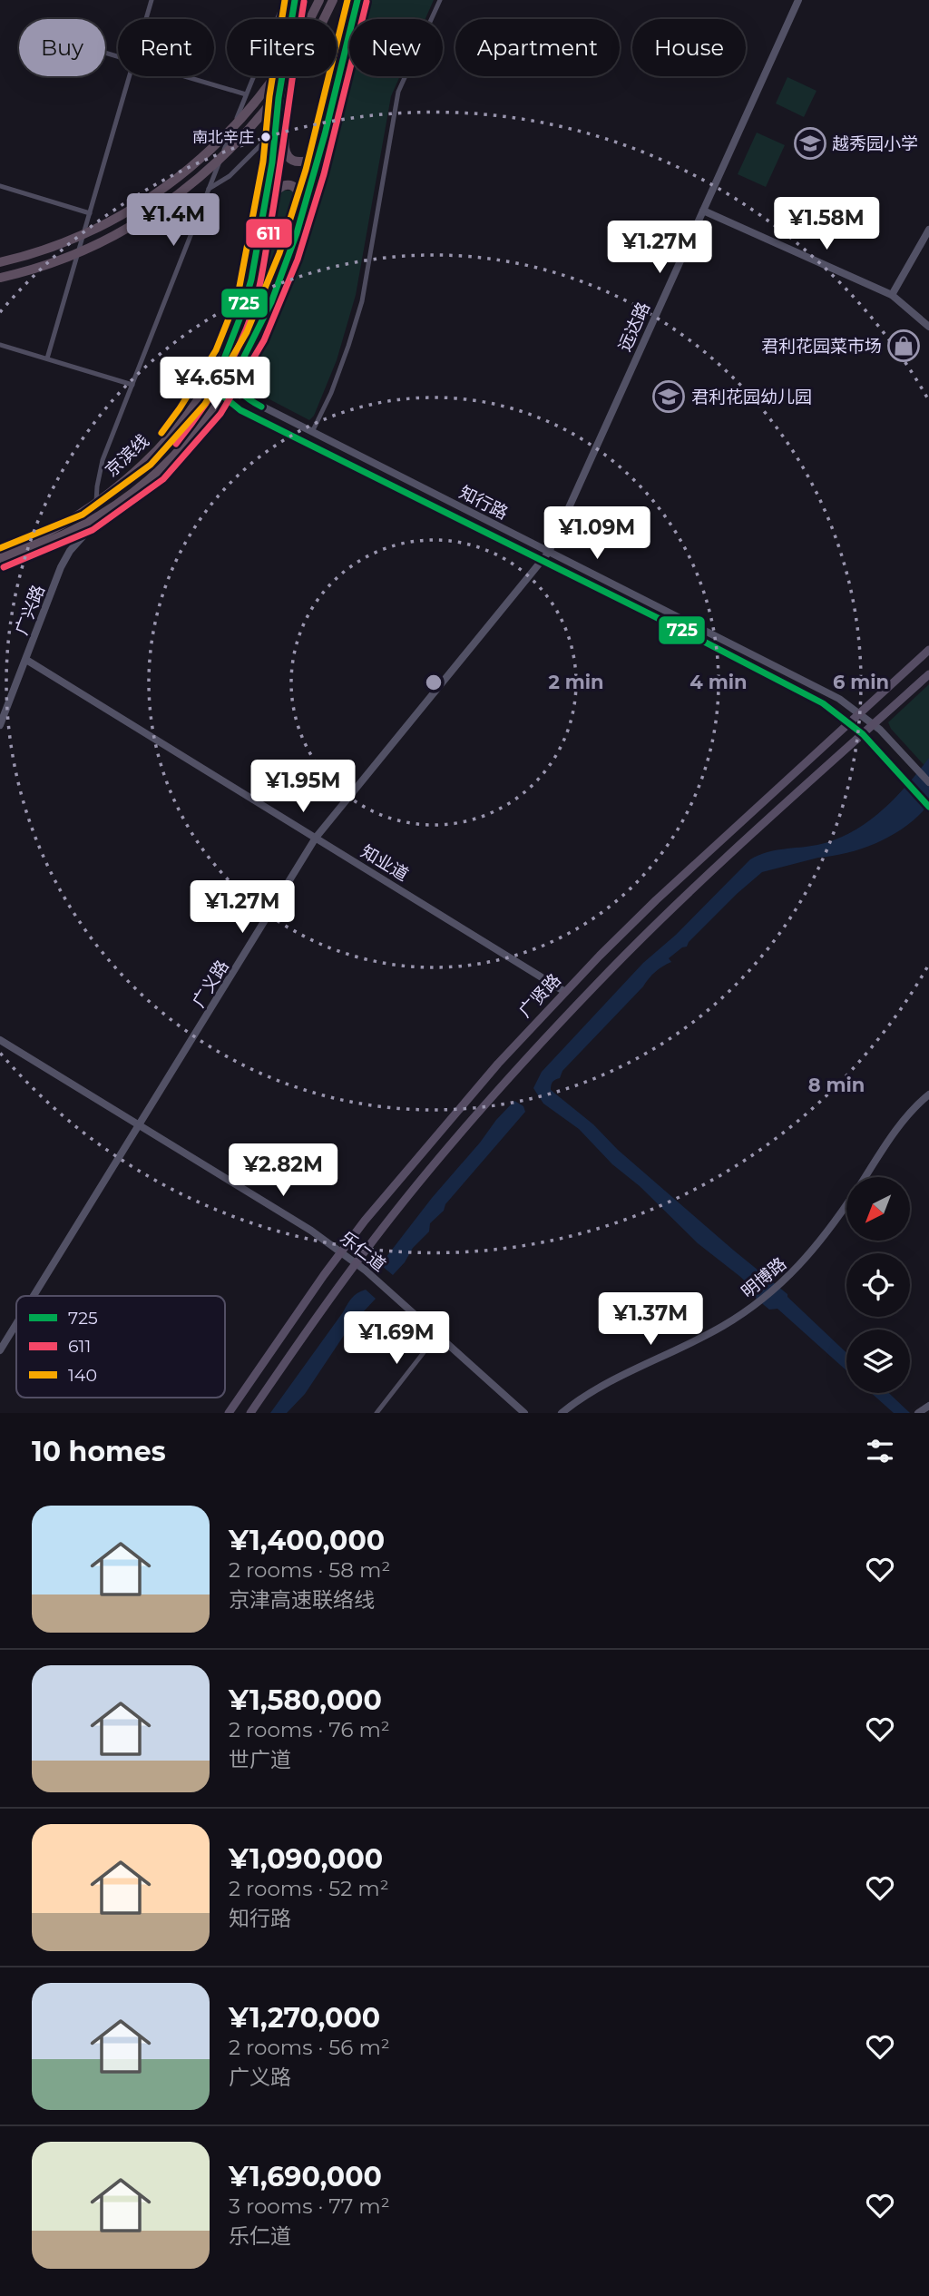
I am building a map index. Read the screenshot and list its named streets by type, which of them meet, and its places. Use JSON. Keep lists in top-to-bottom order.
{
  "streets": {
    "highway": ["京滨线"],
    "main road": ["广贤路"],
    "street": [
      "远达路",
      "知行路",
      "广兴路",
      "知业道",
      "广义路",
      "乐仁道",
      "明博路"
    ]
  },
  "crossings": [
    ["远达路", "知行路"],
    ["远达路", "广义路"],
    ["京滨线", "知行路"],
    ["京滨线", "广兴路"],
    ["知行路", "广义路"],
    ["知行路", "广贤路"],
    ["广兴路", "知业道"],
    ["知业道", "广义路"],
    ["知业道", "广贤路"],
    ["广义路", "乐仁道"],
    ["广贤路", "乐仁道"]
  ],
  "places": {
    "other": ["南北辛庄"],
    "school or university": ["越秀园小学", "君利花园幼儿园"],
    "shop": ["君利花园菜市场"]
  },
  "lines": ["transit line 725", "transit line 140", "transit line 611"],
  "legend": ["725", "611", "140"],
  "north": "bottom left",
  "page": {
    "chip": [
      "Buy",
      "Rent",
      "Filters",
      "New",
      "Apartment",
      "House"
    ],
    "price": [
      "¥1.4M",
      "¥1.58M",
      "¥1.27M",
      "¥4.65M",
      "¥1.09M",
      "¥1.95M",
      "¥1.27M",
      "¥2.82M",
      "¥1.37M",
      "¥1.69M"
    ],
    "heading": "10 homes",
    "list": [
      {
        "name": "¥1,400,000",
        "note": "2 rooms · 58 m² · 京津高速联络线"
      },
      {
        "name": "¥1,580,000",
        "note": "2 rooms · 76 m² · 世广道"
      },
      {
        "name": "¥1,090,000",
        "note": "2 rooms · 52 m² · 知行路"
      },
      {
        "name": "¥1,270,000",
        "note": "2 rooms · 56 m² · 广义路"
      },
      {
        "name": "¥1,690,000",
        "note": "3 rooms · 77 m² · 乐仁道"
      }
    ]
  },
  "rings": [
    "2 min",
    "4 min",
    "6 min",
    "8 min"
  ]
}
